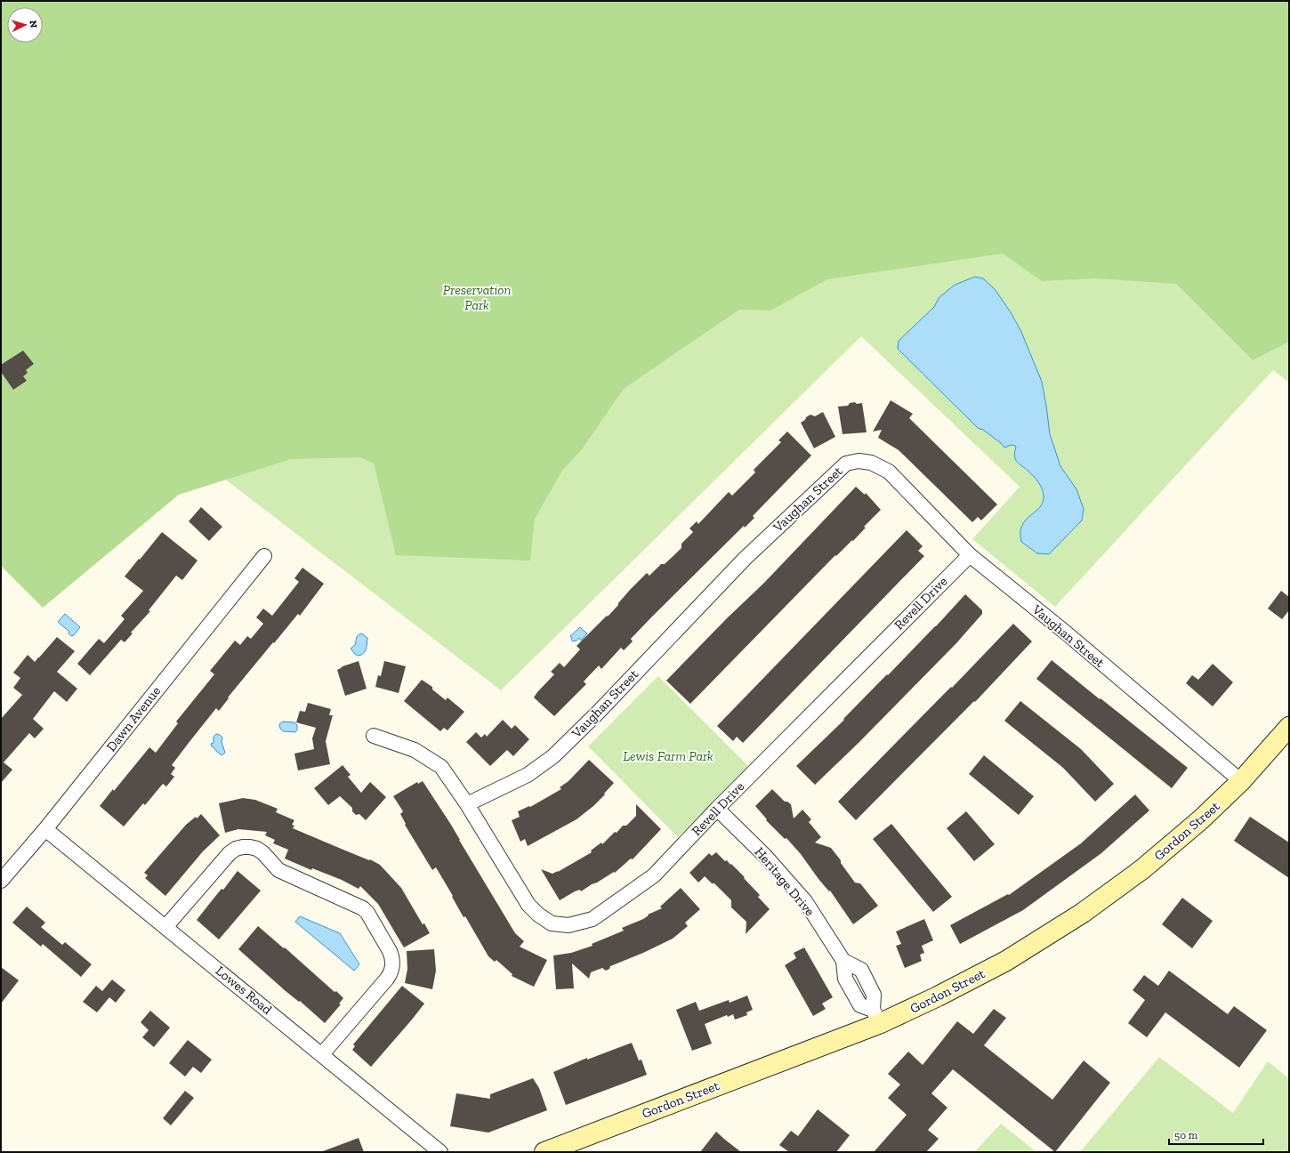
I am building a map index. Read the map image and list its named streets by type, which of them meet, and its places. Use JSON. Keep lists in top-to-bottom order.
{
  "streets": {
    "main road": ["Gordon Street"],
    "street": [
      "Vaughan Street",
      "Revell Drive",
      "Dawn Avenue",
      "Heritage Drive",
      "Lowes Road"
    ]
  },
  "crossings": [
    ["Vaughan Street", "Revell Drive"],
    ["Vaughan Street", "Gordon Street"],
    ["Revell Drive", "Heritage Drive"],
    ["Dawn Avenue", "Lowes Road"],
    ["Gordon Street", "Heritage Drive"]
  ],
  "parks": ["Preservation Park", "Lewis Farm Park"],
  "scale_bar": "50 m",
  "north": "right"
}
